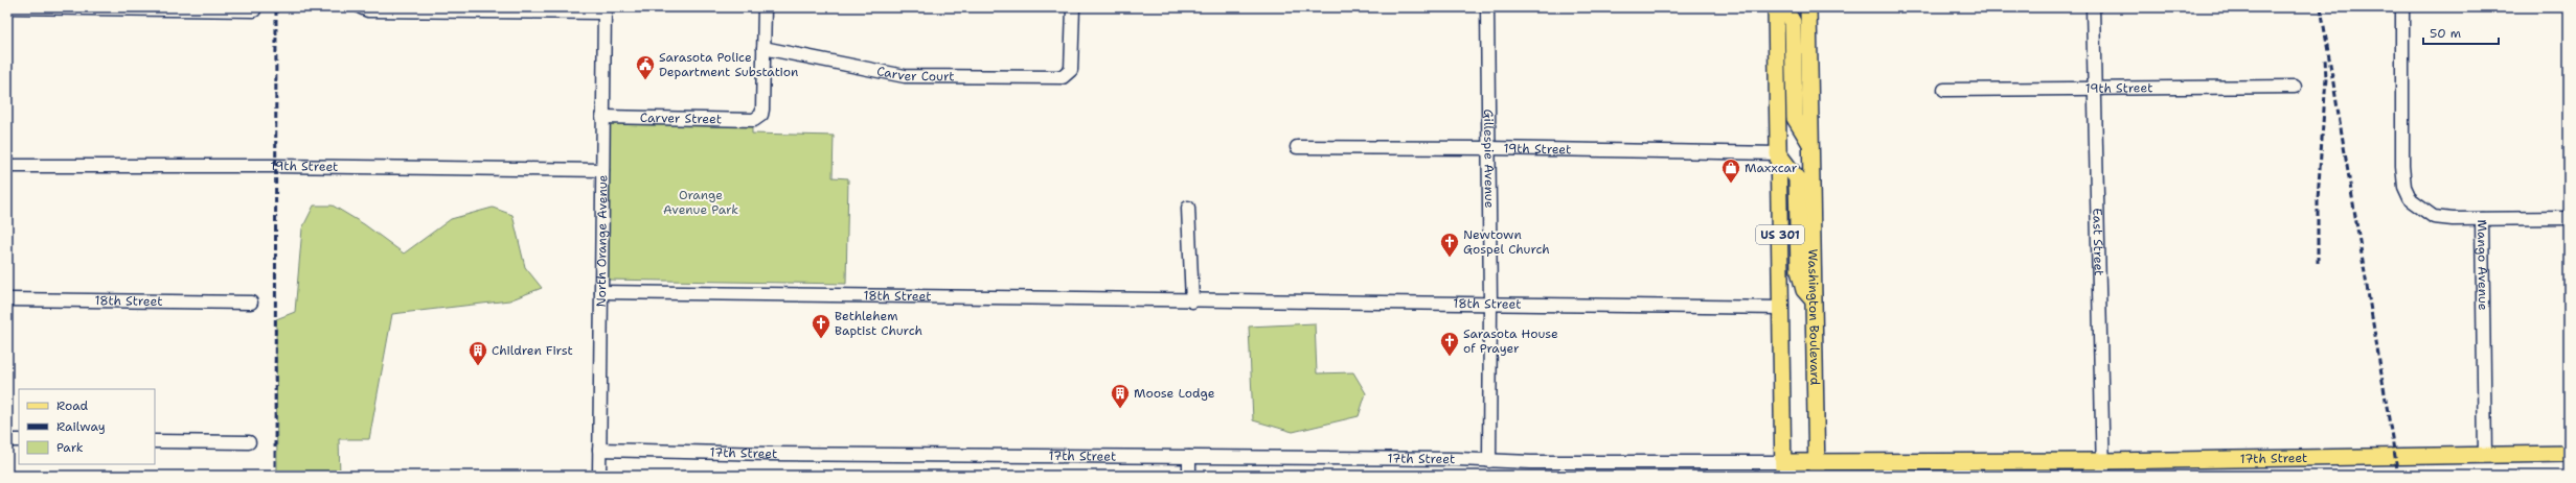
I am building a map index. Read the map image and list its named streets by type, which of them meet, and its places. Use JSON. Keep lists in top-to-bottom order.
{
  "streets": {
    "main road": ["US 301", "Washington Boulevard", "17th Street"],
    "street": [
      "Carver Court",
      "19th Street",
      "Carver Street",
      "Gillespie Avenue",
      "North Orange Avenue",
      "East Street",
      "Mango Avenue",
      "18th Street"
    ]
  },
  "crossings": [
    ["Carver Court", "Carver Street"],
    ["19th Street", "Gillespie Avenue"],
    ["19th Street", "US 301"],
    ["19th Street", "North Orange Avenue"],
    ["19th Street", "East Street"],
    ["Carver Street", "North Orange Avenue"],
    ["Gillespie Avenue", "18th Street"],
    ["Gillespie Avenue", "17th Street"],
    ["US 301", "18th Street"],
    ["US 301", "17th Street"],
    ["North Orange Avenue", "18th Street"],
    ["North Orange Avenue", "17th Street"],
    ["East Street", "17th Street"],
    ["Mango Avenue", "17th Street"],
    ["Washington Boulevard", "17th Street"]
  ],
  "parks": ["Orange Avenue Park"],
  "places": {
    "public building": ["Sarasota Police Department Substation"],
    "shop": ["Maxxcar"],
    "church": ["Newtown Gospel Church", "Bethlehem Baptist Church", "Sarasota House of Prayer"],
    "building": ["Children First", "Moose Lodge"]
  },
  "legend": ["Road", "Railway", "Park"],
  "scale_bar": "50 m"
}
